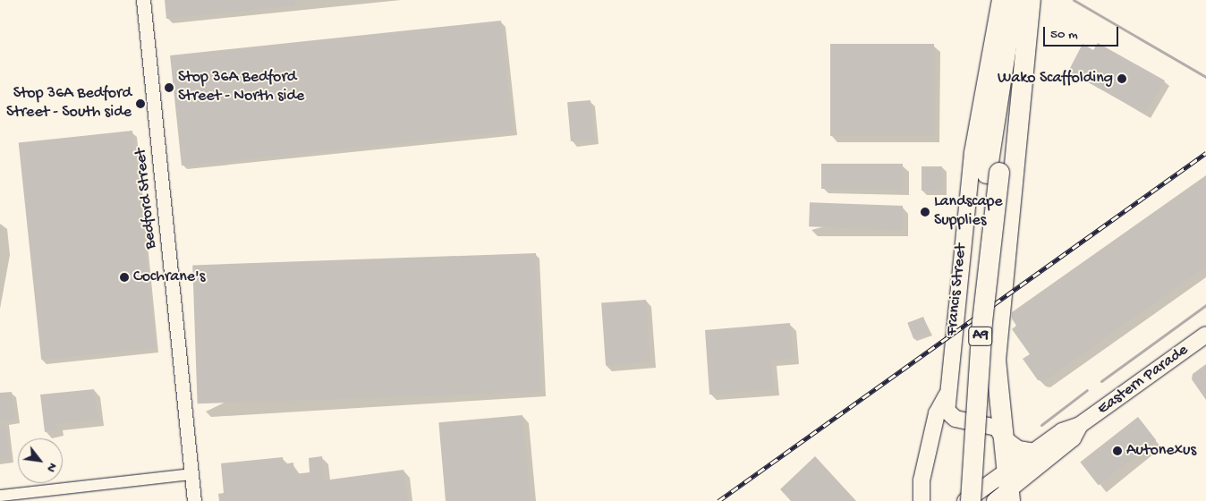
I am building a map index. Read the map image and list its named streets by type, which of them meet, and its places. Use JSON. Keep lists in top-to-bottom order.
{
  "streets": {
    "highway": ["A9"],
    "main road": ["Francis Street", "Eastern Parade"],
    "street": ["Bedford Street"]
  },
  "crossings": [
    ["A9", "Eastern Parade"]
  ],
  "places": [
    "Wako Scaffolding",
    "Stop 36A Bedford Street - North side",
    "Stop 36A Bedford Street - South side",
    "Landscape Supplies",
    "Cochrane's",
    "Autonexus"
  ],
  "scale_bar": "50 m",
  "north": "bottom right"
}
